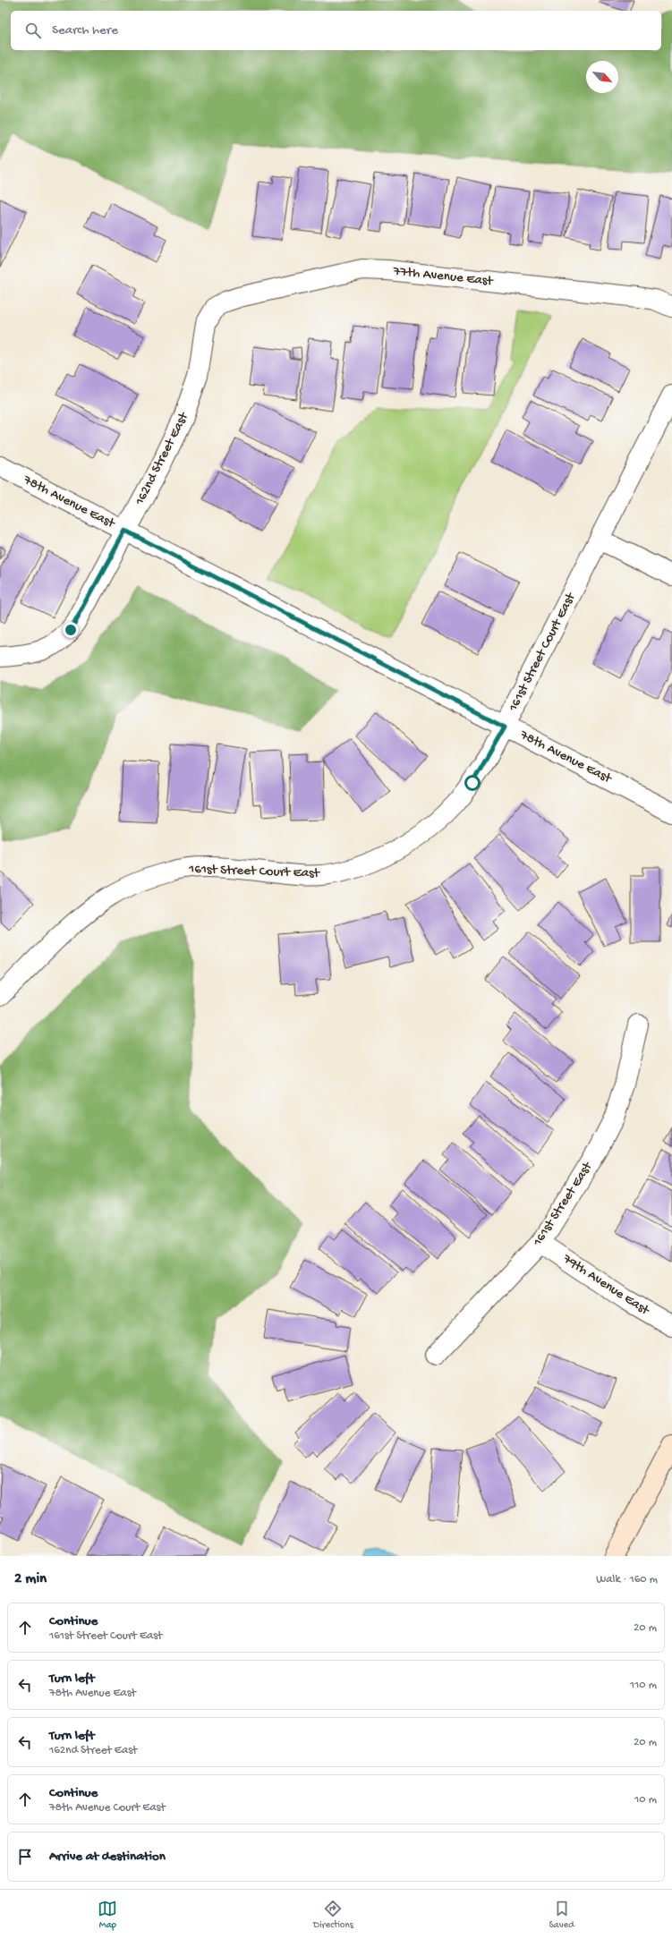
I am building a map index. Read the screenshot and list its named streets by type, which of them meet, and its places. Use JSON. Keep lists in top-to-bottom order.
{
  "streets": {
    "street": [
      "77th Avenue East",
      "162nd Street East",
      "78th Avenue East",
      "161st Street Court East",
      "161st Street East",
      "79th Avenue East"
    ]
  },
  "crossings": [
    ["77th Avenue East", "162nd Street East"],
    ["162nd Street East", "78th Avenue East"],
    ["78th Avenue East", "161st Street Court East"],
    ["161st Street East", "79th Avenue East"]
  ],
  "north": "bottom right",
  "page": {
    "search": "Search here",
    "heading": ["2 min", "Walk · 160 m"],
    "list": [
      ["Continue", "161st Street Court East", "20 m"],
      ["Turn left", "78th Avenue East", "110 m"],
      ["Turn left", "162nd Street East", "20 m"],
      ["Continue", "78th Avenue Court East", "10 m"],
      "Arrive at destination"
    ],
    "nav": ["Map", "Directions", "Saved"]
  }
}
